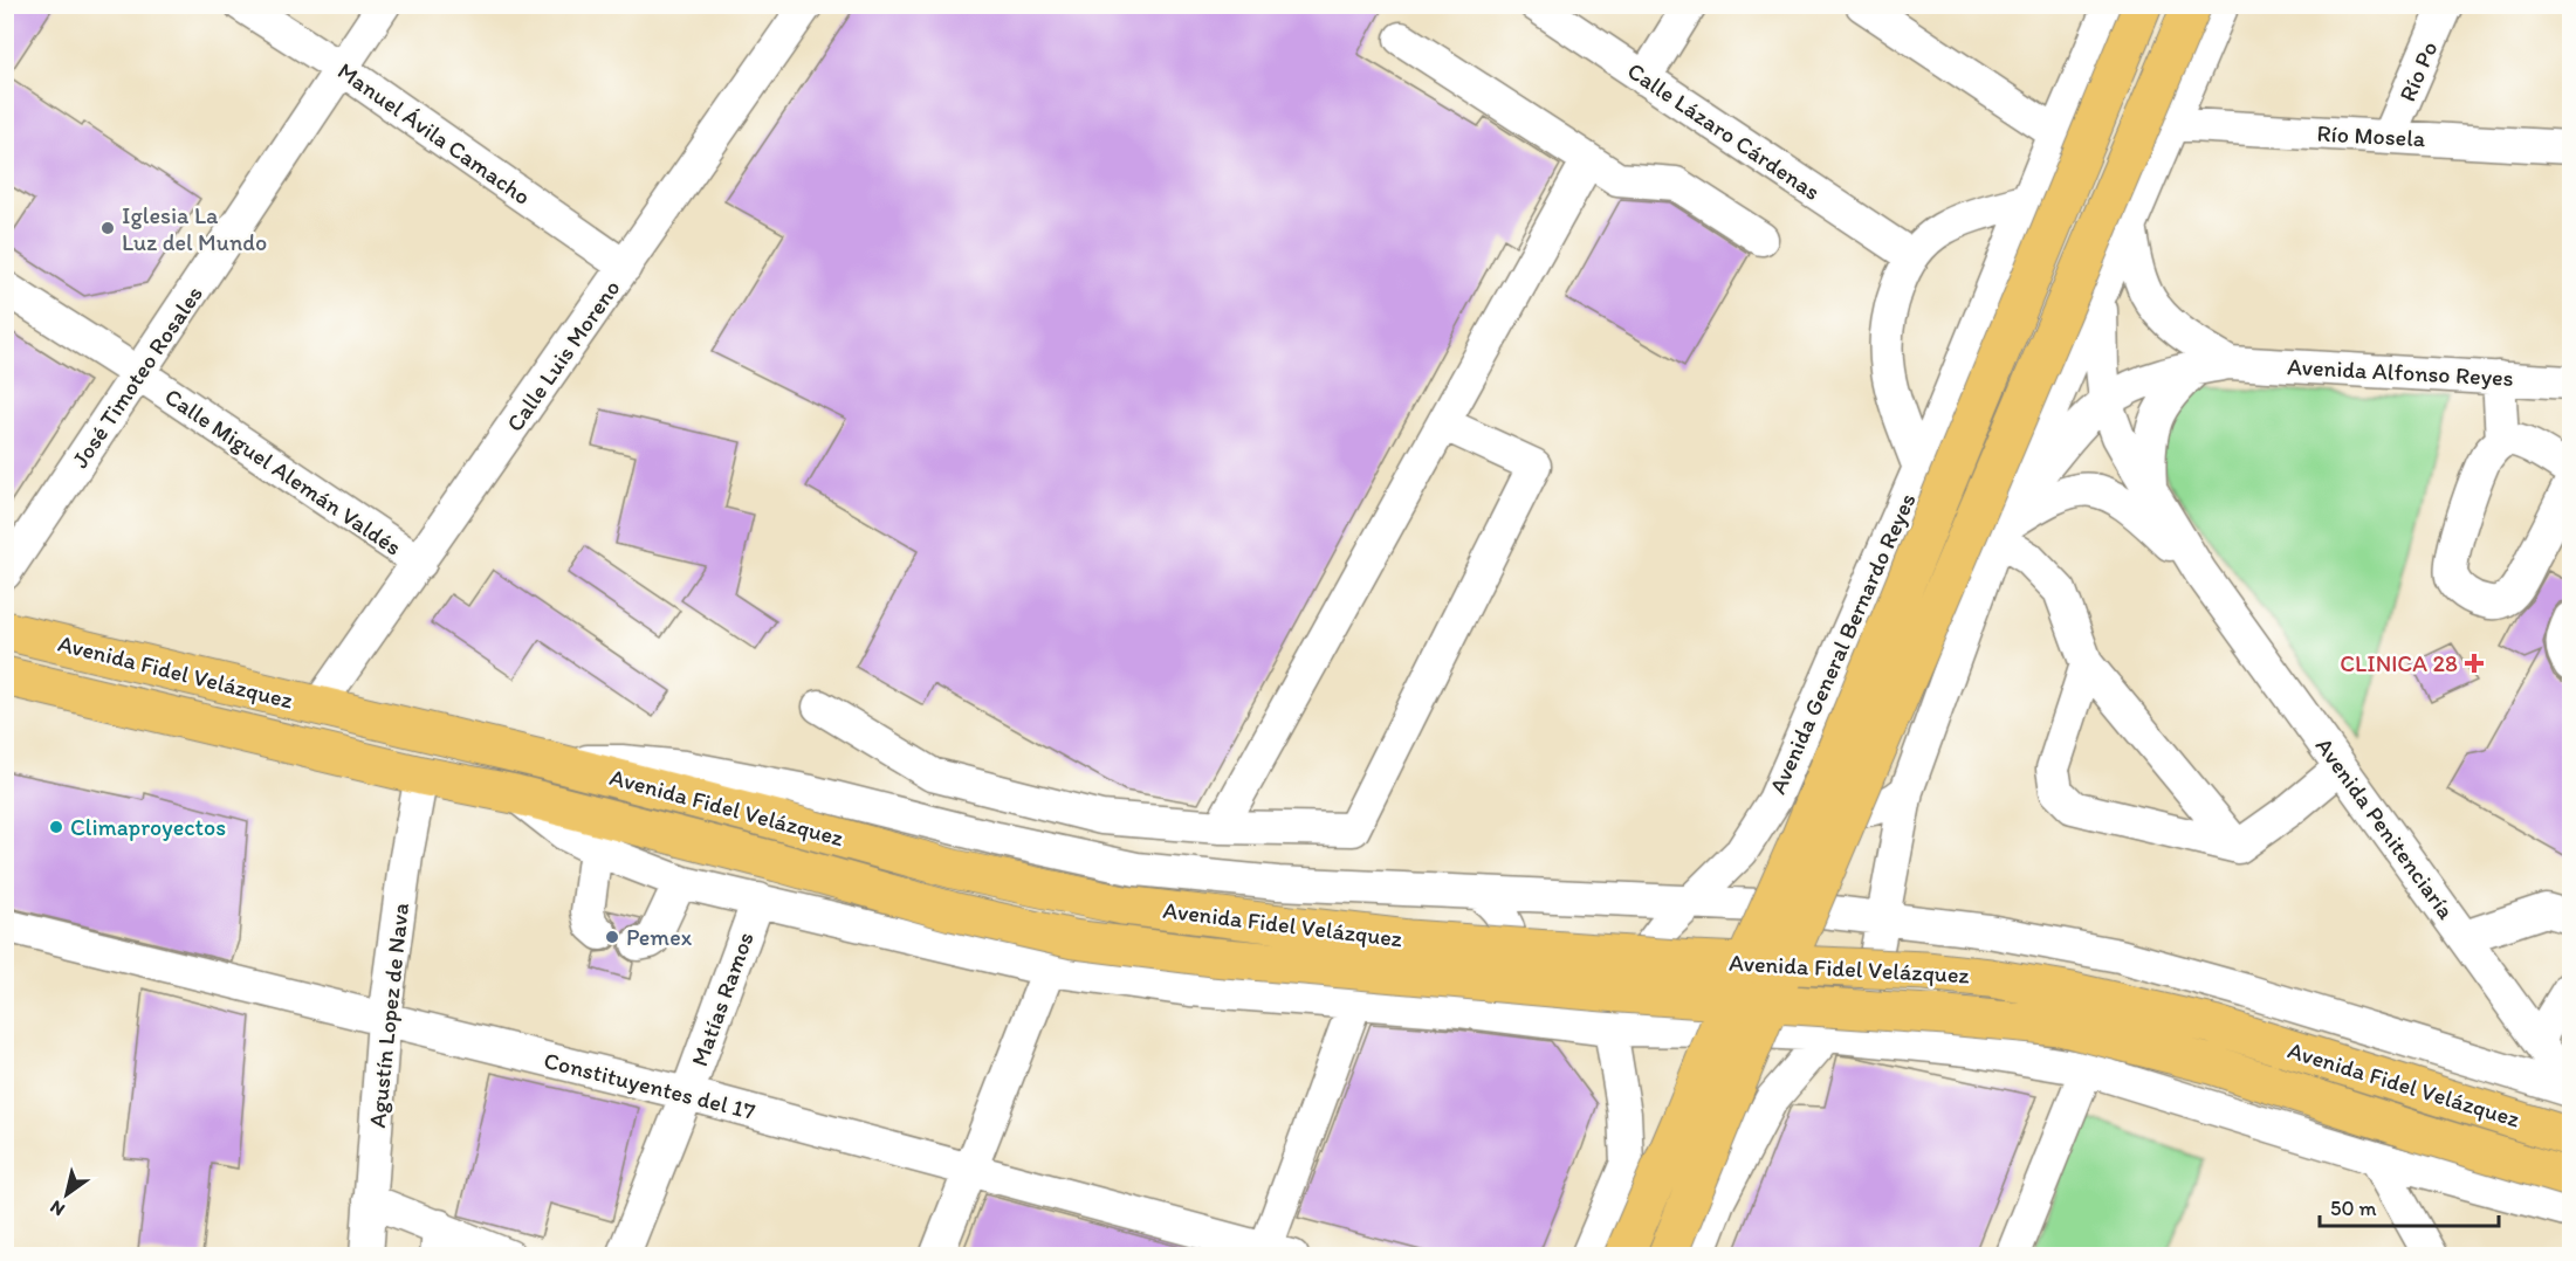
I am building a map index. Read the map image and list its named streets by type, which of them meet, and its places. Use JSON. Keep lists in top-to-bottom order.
{
  "streets": {
    "main road": ["Avenida General Bernardo Reyes", "Avenida Fidel Velázquez"],
    "street": [
      "Río Po",
      "Calle Lázaro Cárdenas",
      "Manuel Ávila Camacho",
      "Río Mosela",
      "Calle Luis Moreno",
      "Avenida Alfonso Reyes",
      "José Timoteo Rosales",
      "Calle Miguel Alemán Valdés",
      "Avenida Penitenciaría",
      "Matías Ramos",
      "Agustín Lopez de Nava",
      "Constituyentes del 17"
    ]
  },
  "crossings": [
    ["Río Po", "Río Mosela"],
    ["Manuel Ávila Camacho", "Calle Luis Moreno"],
    ["Manuel Ávila Camacho", "José Timoteo Rosales"],
    ["Calle Luis Moreno", "Calle Miguel Alemán Valdés"],
    ["Calle Luis Moreno", "Avenida Fidel Velázquez"],
    ["Avenida Alfonso Reyes", "Avenida Penitenciaría"],
    ["José Timoteo Rosales", "Calle Miguel Alemán Valdés"],
    ["Avenida Fidel Velázquez", "Agustín Lopez de Nava"],
    ["Matías Ramos", "Constituyentes del 17"],
    ["Agustín Lopez de Nava", "Constituyentes del 17"]
  ],
  "places": {
    "other": ["Iglesia La Luz del Mundo", "Climaproyectos", "Pemex"],
    "health": ["CLINICA 28"]
  },
  "scale_bar": "50 m",
  "north": "bottom left"
}
